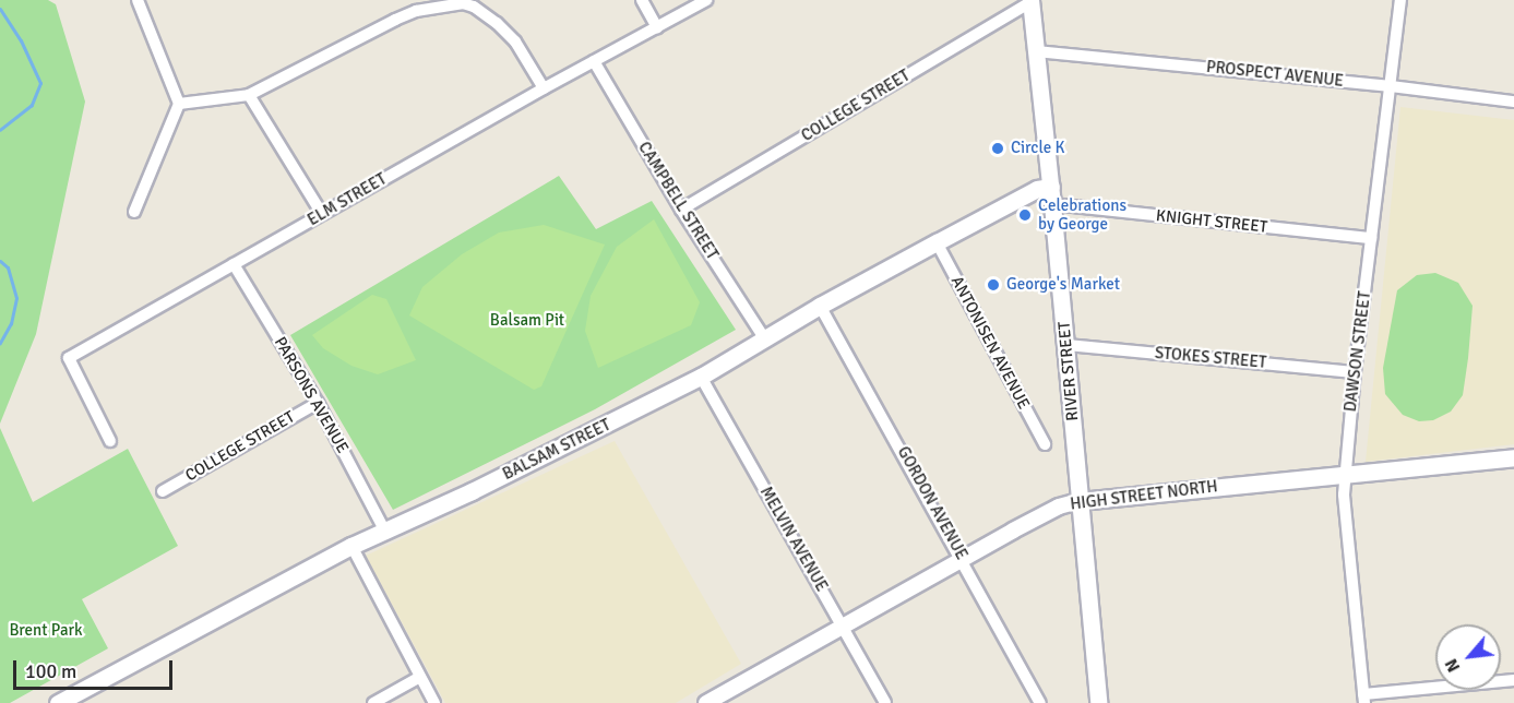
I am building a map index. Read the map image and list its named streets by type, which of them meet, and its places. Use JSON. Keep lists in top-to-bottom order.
{
  "streets": {
    "main road": ["RIVER STREET", "BALSAM STREET", "HIGH STREET NORTH"],
    "street": [
      "PROSPECT AVENUE",
      "COLLEGE STREET",
      "ELM STREET",
      "CAMPBELL STREET",
      "KNIGHT STREET",
      "ANTONISEN AVENUE",
      "DAWSON STREET",
      "STOKES STREET",
      "PARSONS AVENUE",
      "GORDON AVENUE",
      "MELVIN AVENUE"
    ]
  },
  "crossings": [
    ["PROSPECT AVENUE", "DAWSON STREET"],
    ["PROSPECT AVENUE", "RIVER STREET"],
    ["COLLEGE STREET", "CAMPBELL STREET"],
    ["COLLEGE STREET", "RIVER STREET"],
    ["COLLEGE STREET", "PARSONS AVENUE"],
    ["ELM STREET", "CAMPBELL STREET"],
    ["ELM STREET", "PARSONS AVENUE"],
    ["CAMPBELL STREET", "BALSAM STREET"],
    ["KNIGHT STREET", "DAWSON STREET"],
    ["KNIGHT STREET", "RIVER STREET"],
    ["KNIGHT STREET", "BALSAM STREET"],
    ["ANTONISEN AVENUE", "BALSAM STREET"],
    ["DAWSON STREET", "STOKES STREET"],
    ["DAWSON STREET", "HIGH STREET NORTH"],
    ["STOKES STREET", "RIVER STREET"],
    ["RIVER STREET", "BALSAM STREET"],
    ["RIVER STREET", "HIGH STREET NORTH"],
    ["PARSONS AVENUE", "BALSAM STREET"],
    ["BALSAM STREET", "GORDON AVENUE"],
    ["BALSAM STREET", "MELVIN AVENUE"],
    ["HIGH STREET NORTH", "GORDON AVENUE"],
    ["HIGH STREET NORTH", "MELVIN AVENUE"]
  ],
  "parks": ["Balsam Pit", "Brent Park"],
  "places": ["Circle K", "Celebrations by George", "George's Market"],
  "scale_bar": "100 m",
  "north": "bottom left"
}
